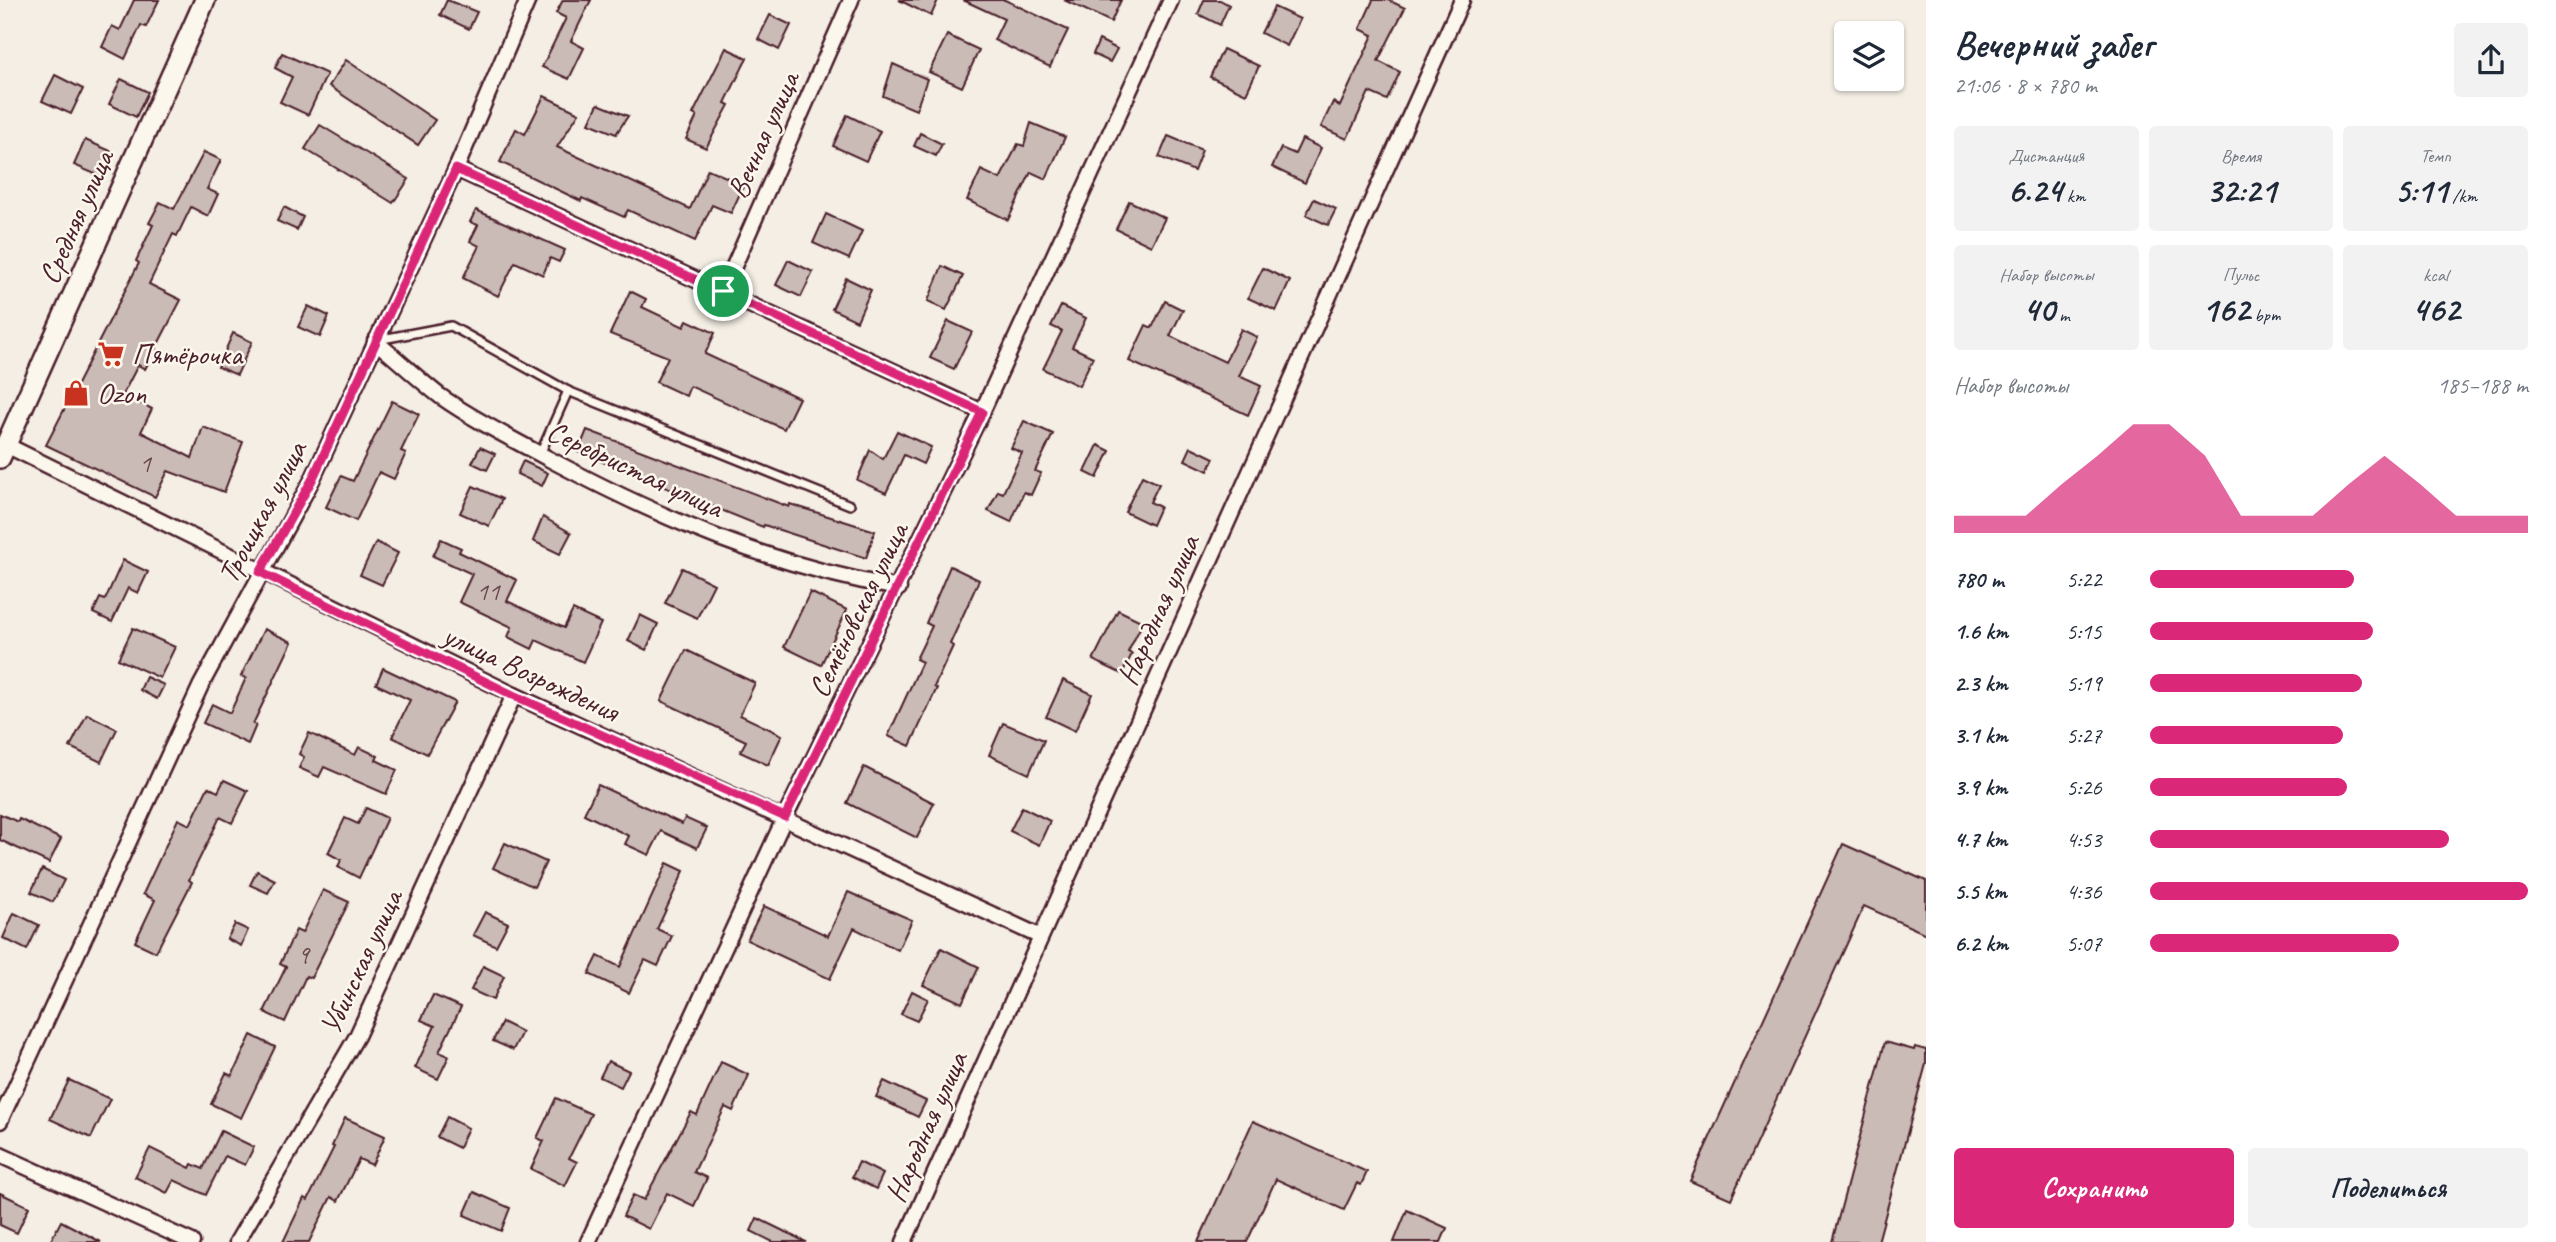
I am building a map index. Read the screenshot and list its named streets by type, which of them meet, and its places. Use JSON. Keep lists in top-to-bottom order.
{
  "streets": {
    "street": [
      "Вечная улица",
      "Средняя улица",
      "Серебристая улица",
      "Троицкая улица",
      "Семёновская улица",
      "Народная улица",
      "улица Возрождения",
      "Убинская улица"
    ]
  },
  "crossings": [
    ["Средняя улица", "улица Возрождения"],
    ["Серебристая улица", "Троицкая улица"],
    ["Серебристая улица", "Семёновская улица"],
    ["Троицкая улица", "улица Возрождения"],
    ["Семёновская улица", "улица Возрождения"],
    ["Народная улица", "улица Возрождения"],
    ["улица Возрождения", "Убинская улица"]
  ],
  "places": {
    "supermarket": ["Пятёрочка"],
    "shop": ["Ozon"]
  },
  "house_numbers": ["1", "11", "9"],
  "page": {
    "heading": ["Вечерний забег", "21:06 · 8 × 780 m"],
    "stats": [
      ["Дистанция", "6.24 km"],
      ["Время", "32:21"],
      ["Темп", "5:11 /km"],
      ["Набор высоты", "40 m"],
      ["Пульс", "162 bpm"],
      ["kcal", "462"]
    ],
    "chart": ["Набор высоты", "185–188 m"],
    "list": [
      {
        "name": "780 m",
        "note": "5:22"
      },
      {
        "name": "1.6 km",
        "note": "5:15"
      },
      {
        "name": "2.3 km",
        "note": "5:19"
      },
      {
        "name": "3.1 km",
        "note": "5:27"
      },
      {
        "name": "3.9 km",
        "note": "5:26"
      },
      {
        "name": "4.7 km",
        "note": "4:53"
      },
      {
        "name": "5.5 km",
        "note": "4:36"
      },
      {
        "name": "6.2 km",
        "note": "5:07"
      }
    ],
    "buttons": ["Сохранить", "Поделиться"]
  }
}
